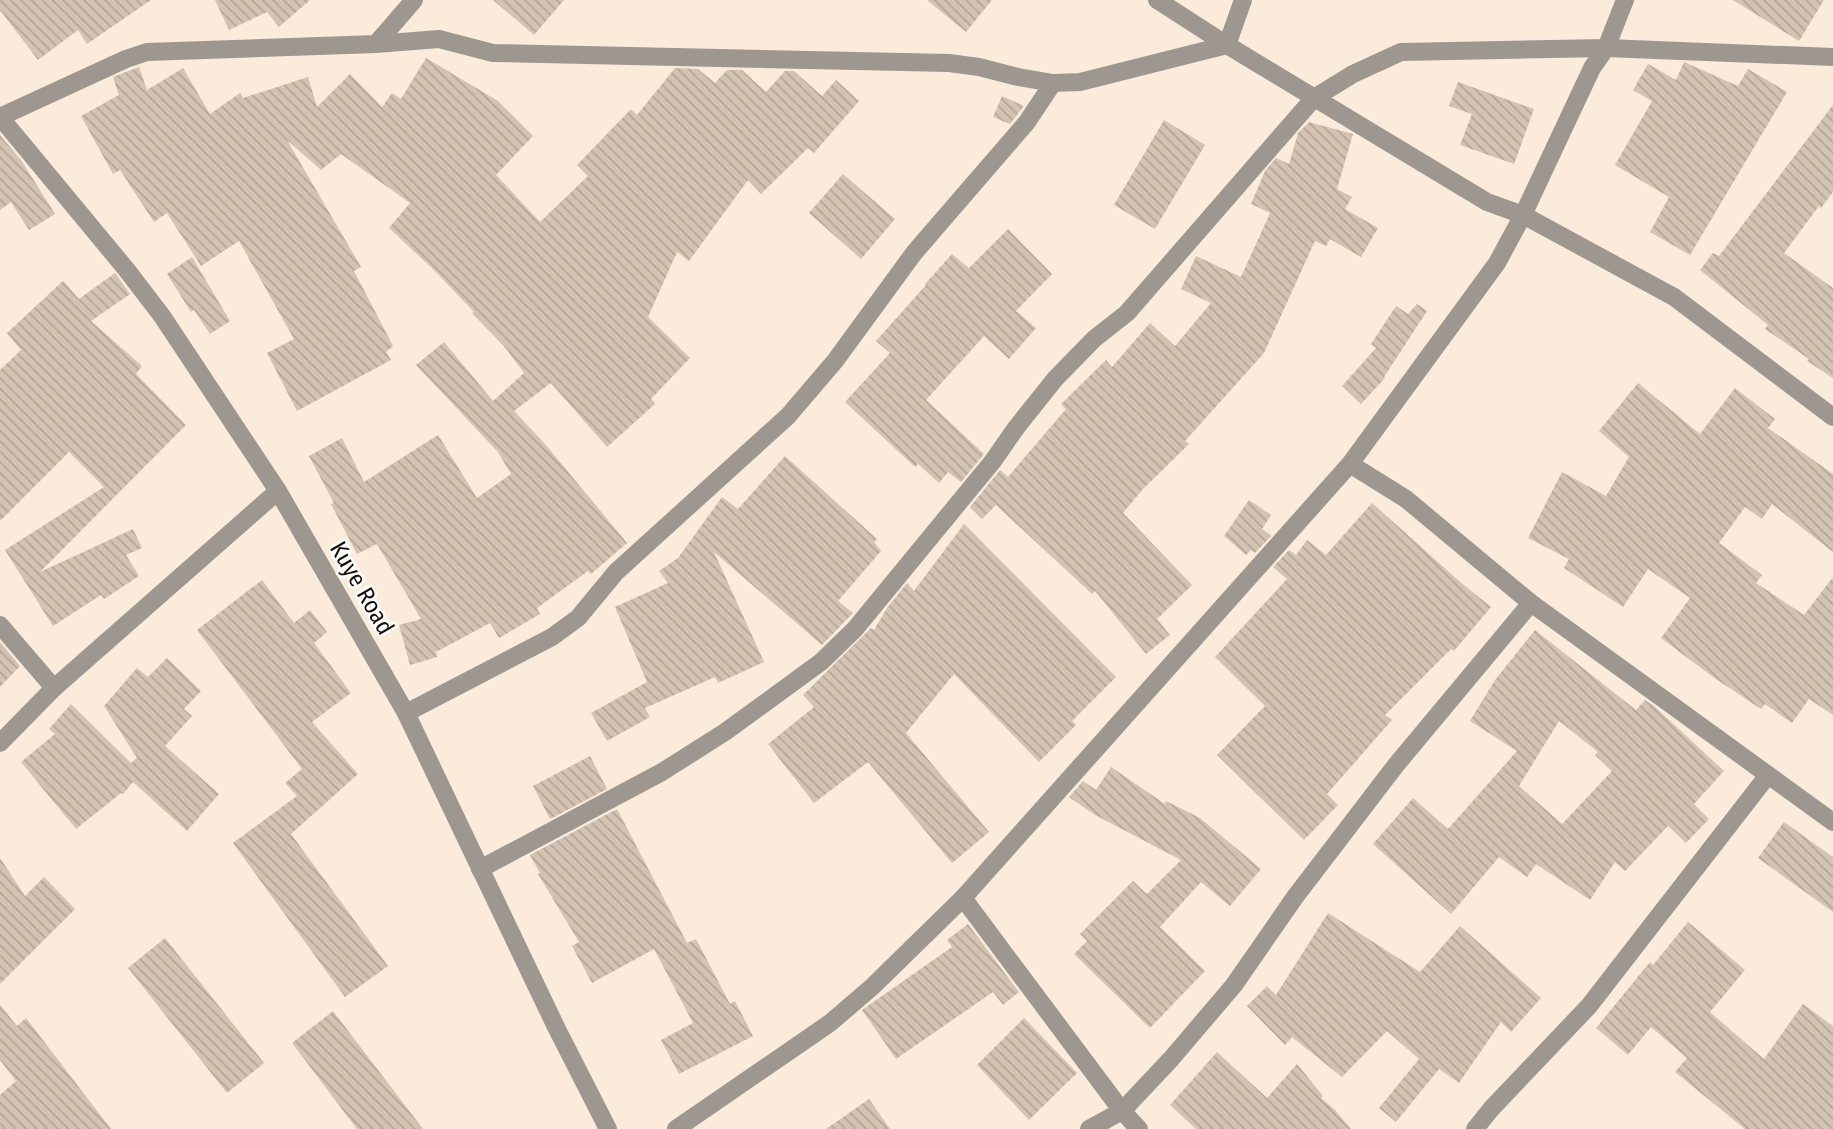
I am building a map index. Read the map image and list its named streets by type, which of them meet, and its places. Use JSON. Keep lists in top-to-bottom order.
{
  "streets": {
    "street": ["Kuye Road"]
  }
}
